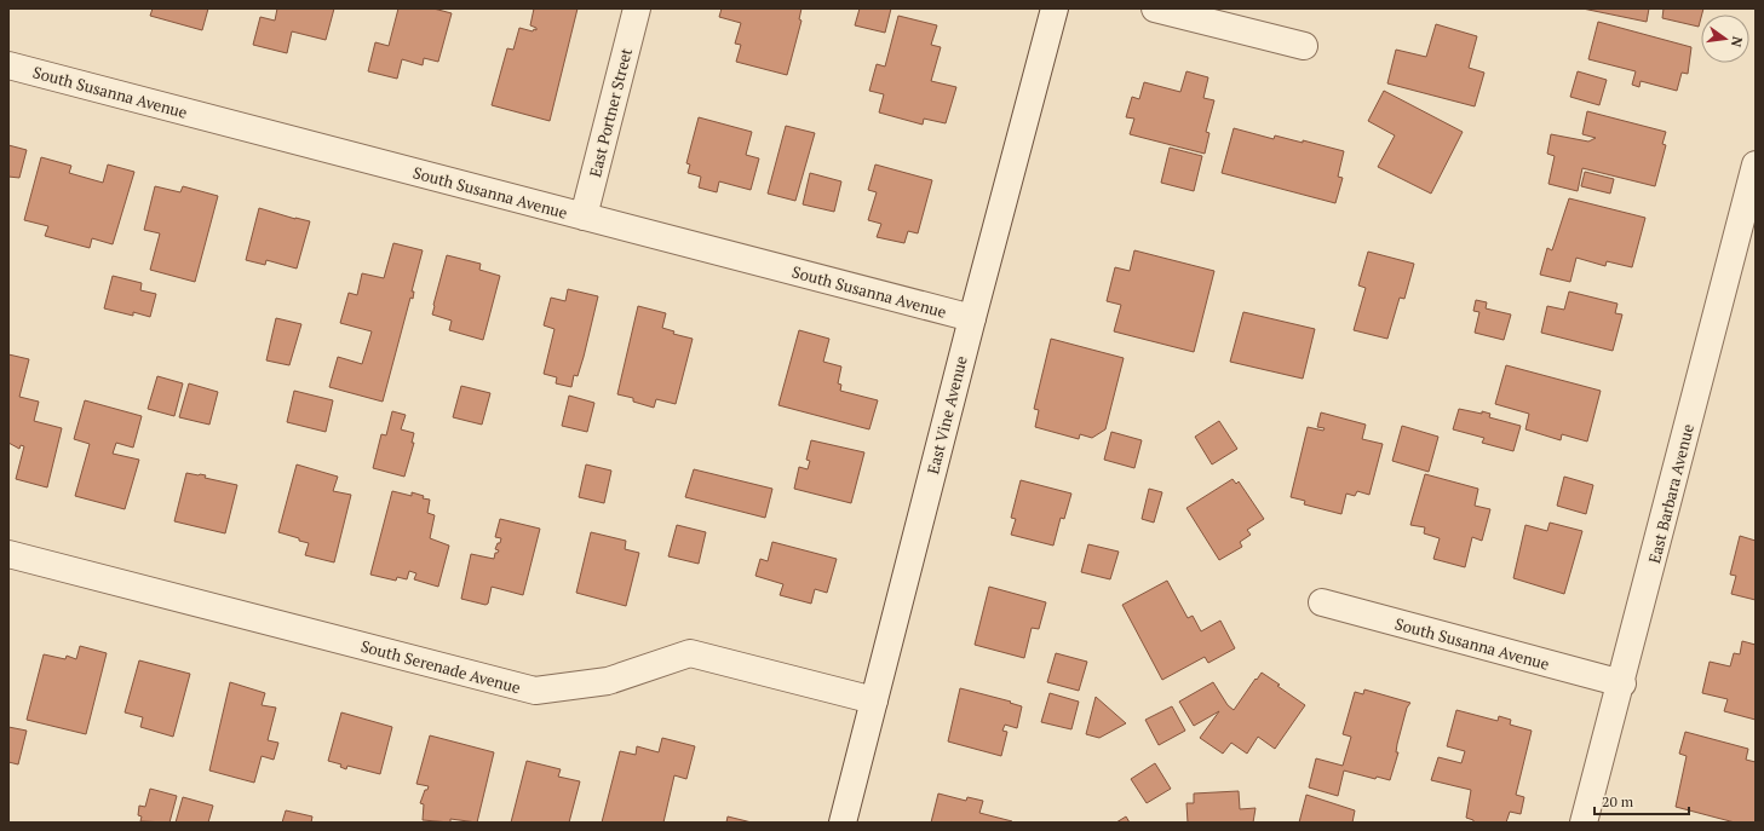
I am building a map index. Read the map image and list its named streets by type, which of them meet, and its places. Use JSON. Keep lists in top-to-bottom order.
{
  "streets": {
    "street": [
      "South Susanna Avenue",
      "East Portner Street",
      "East Vine Avenue",
      "East Barbara Avenue",
      "South Serenade Avenue"
    ]
  },
  "crossings": [
    ["South Susanna Avenue", "East Portner Street"],
    ["South Susanna Avenue", "East Vine Avenue"],
    ["South Susanna Avenue", "East Barbara Avenue"],
    ["East Vine Avenue", "South Serenade Avenue"]
  ],
  "scale_bar": "20 m",
  "north": "right"
}
